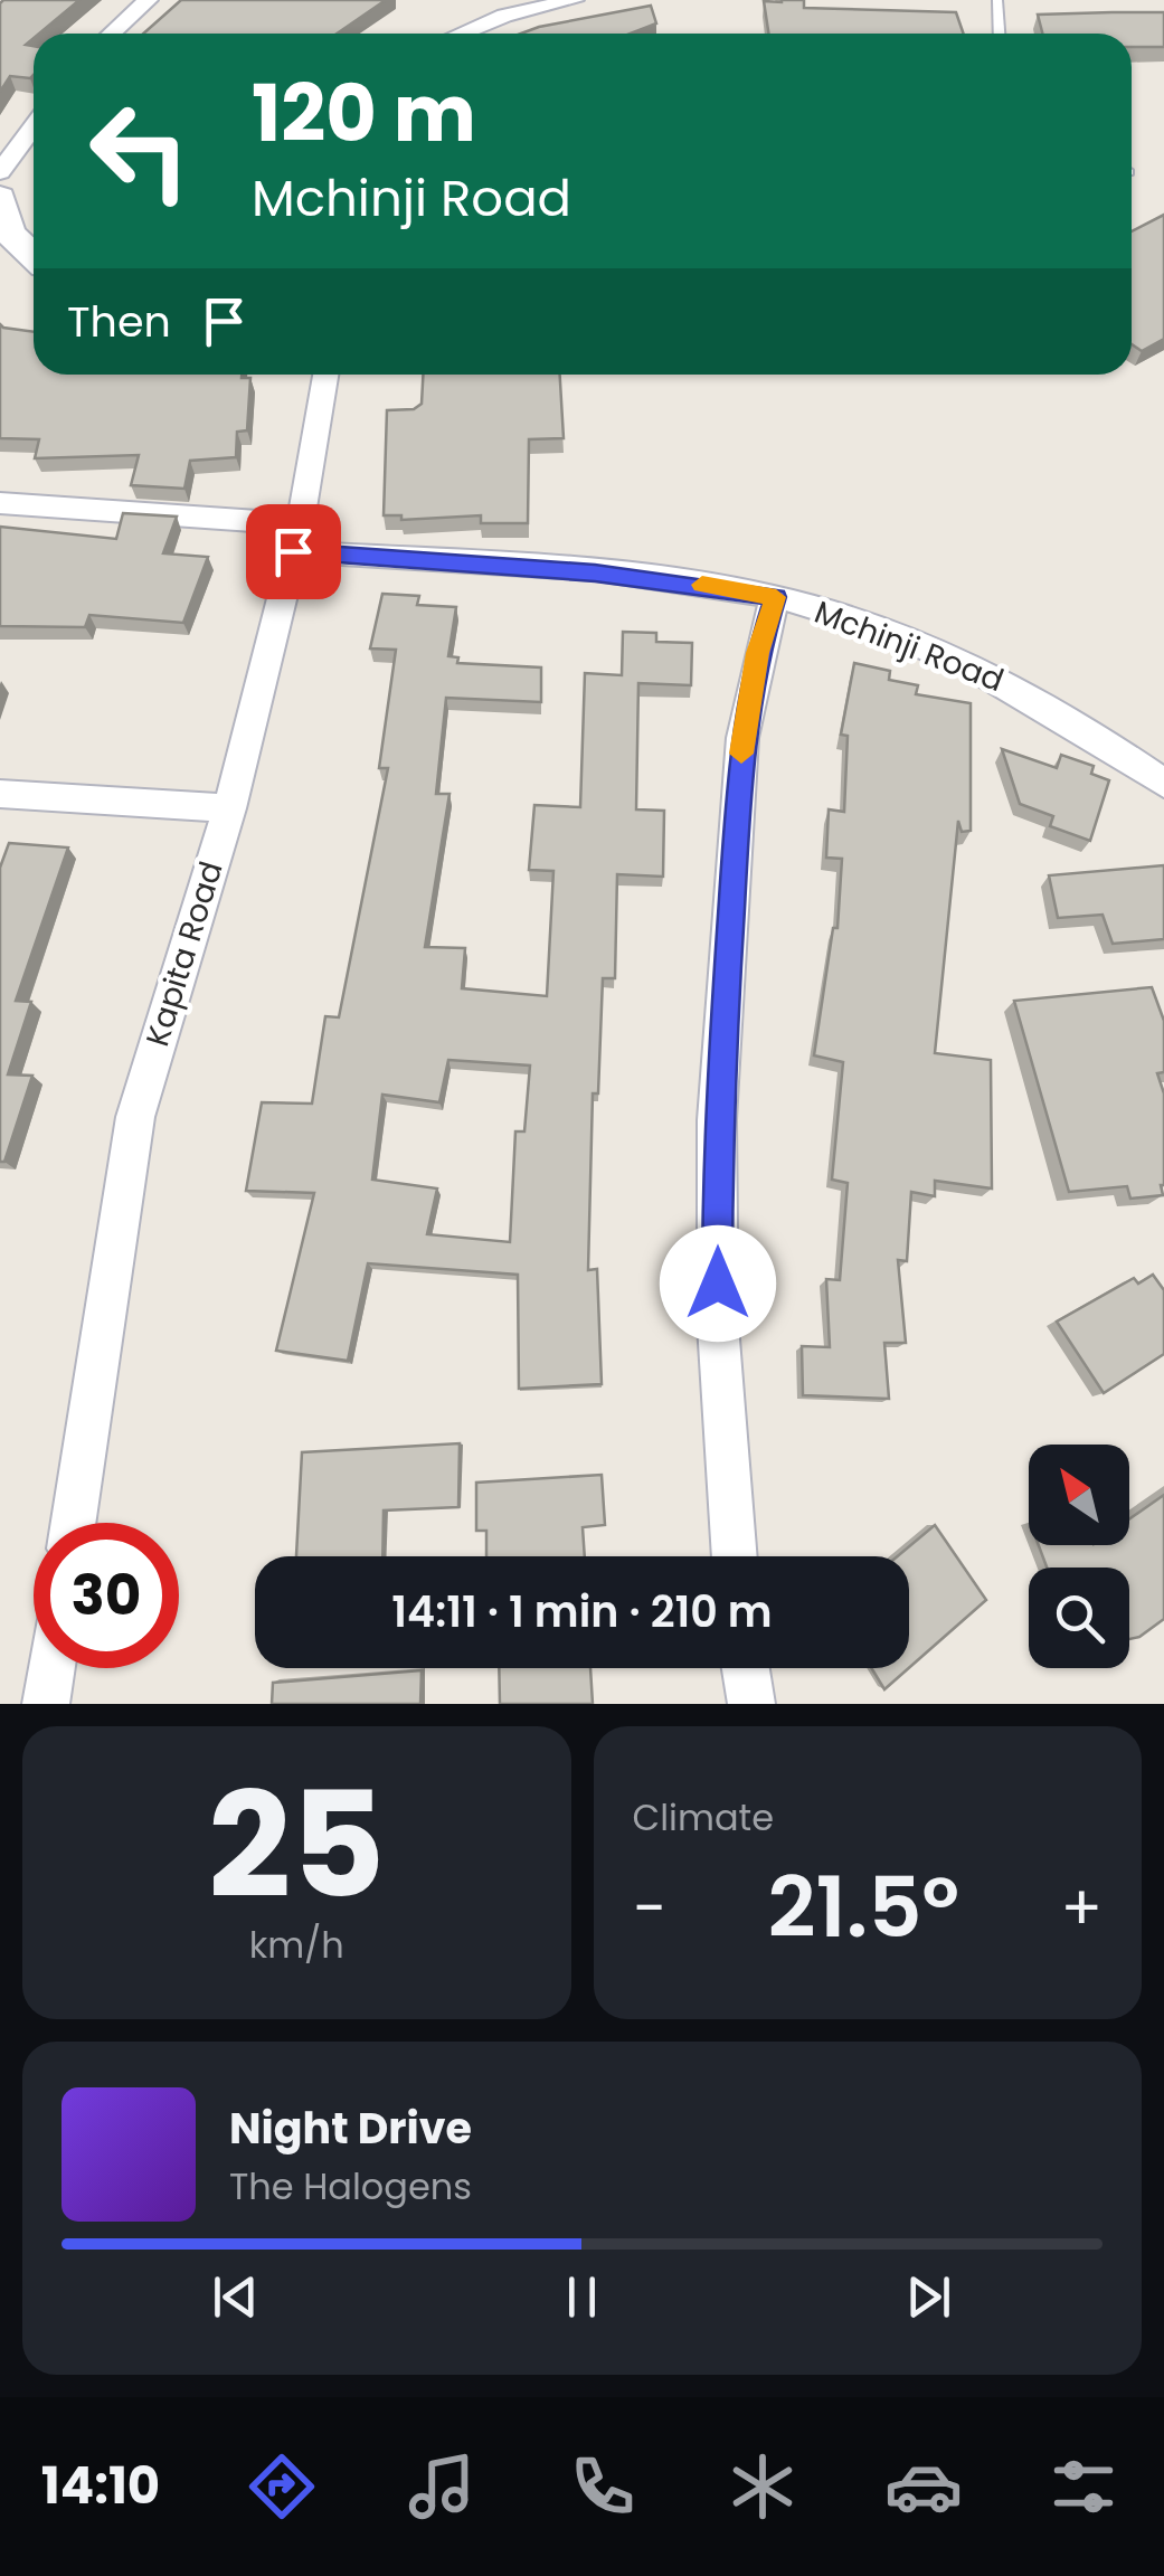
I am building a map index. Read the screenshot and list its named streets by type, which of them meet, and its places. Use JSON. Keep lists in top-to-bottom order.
{
  "streets": {
    "street": ["Mchinji Road", "Kapita Road"]
  },
  "crossings": [
    ["Mchinji Road", "Kapita Road"]
  ],
  "north": "top left",
  "page": {
    "turn": ["120 m", "Mchinji Road"],
    "then": "Then",
    "limit": "30",
    "trip": "14:11 · 1 min · 210 m",
    "tile": [
      ["25", "km/h"],
      "Climate"
    ],
    "heat": ["−", "21.5°", "+"],
    "song": ["Night Drive", "The Halogens"],
    "tabs": "14:10"
  }
}
